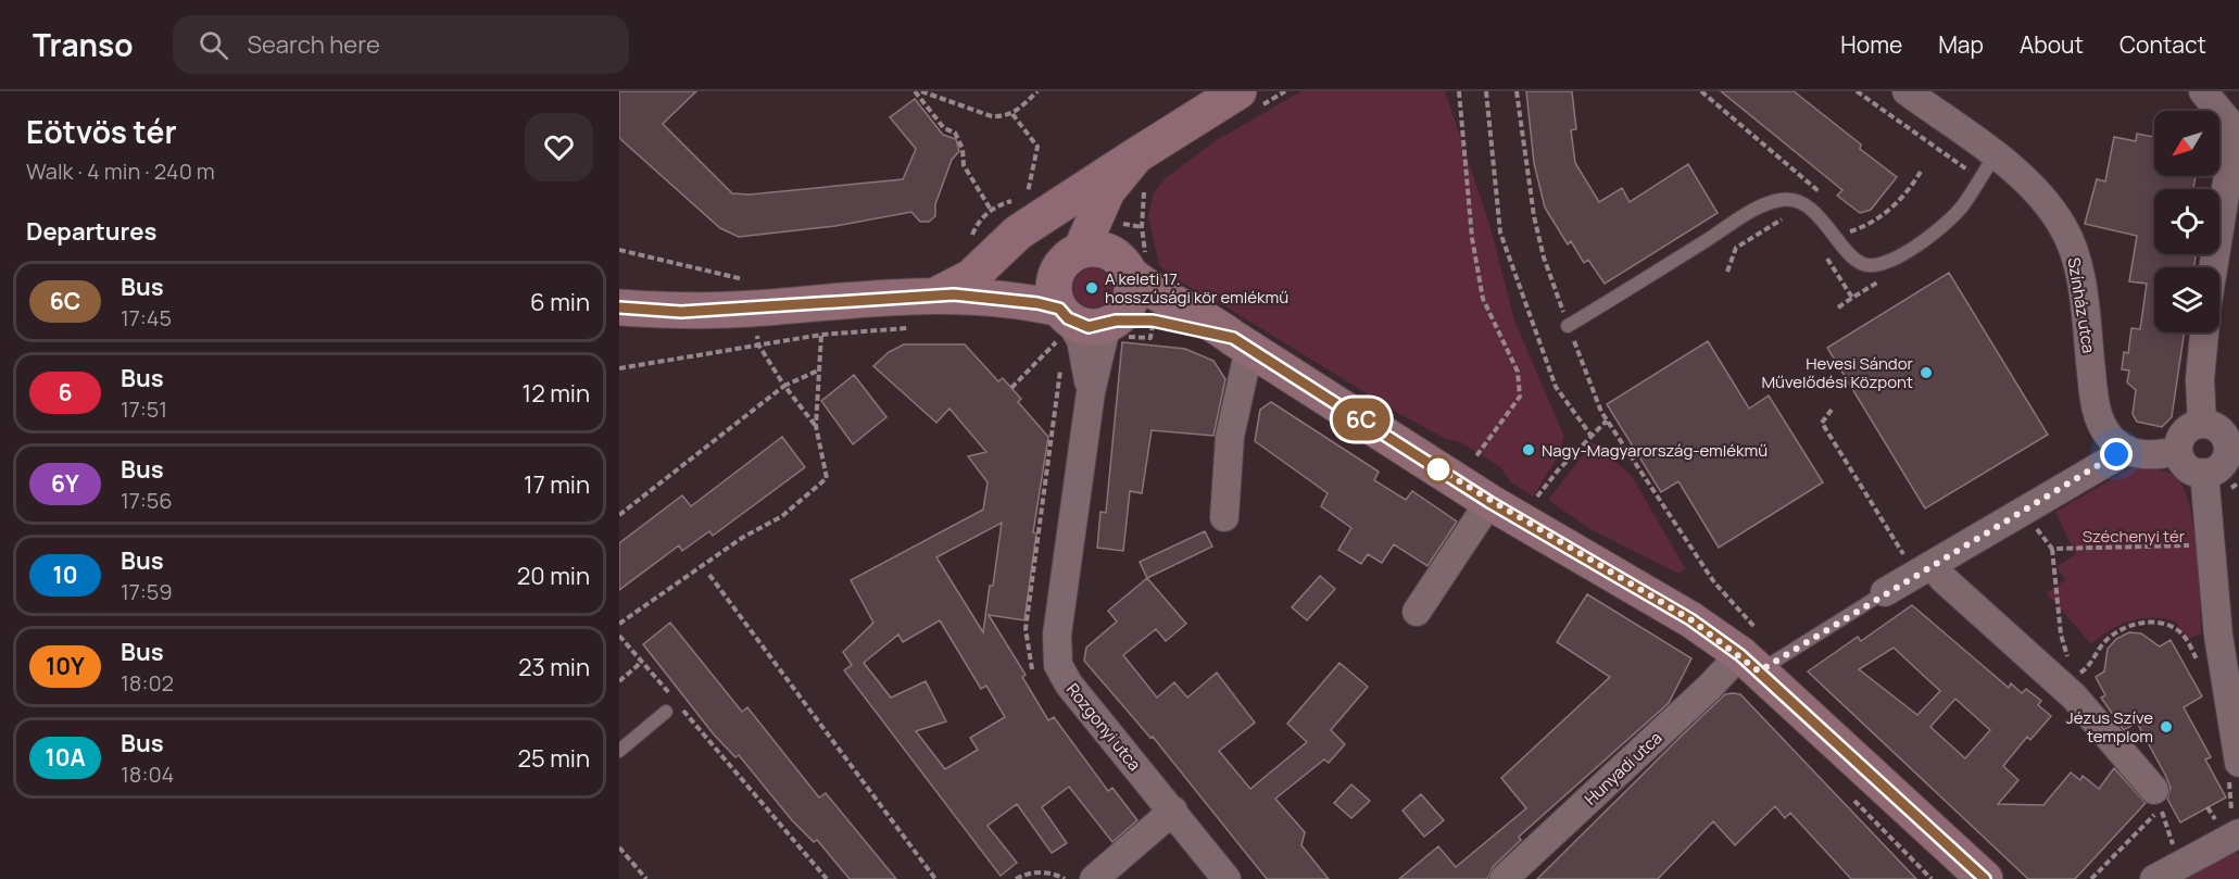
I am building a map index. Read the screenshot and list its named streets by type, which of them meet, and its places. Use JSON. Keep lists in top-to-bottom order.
{
  "streets": {
    "street": ["Színház utca", "Rozgonyi utca", "Hunyadi utca"]
  },
  "parks": ["Széchenyi tér"],
  "places": [
    "A keleti 17. hosszúsági kör emlékmű",
    "Hevesi Sándor Művelődési Központ",
    "Nagy-Magyarország-emlékmű",
    "Jézus Szíve templom"
  ],
  "lines": ["bus line 6C"],
  "north": "bottom left",
  "page": {
    "header": "Transo",
    "search": "Search here",
    "nav": [
      "Home",
      "Map",
      "About",
      "Contact"
    ],
    "heading": [
      ["Eötvös tér", "Walk · 4 min · 240 m"],
      "Departures"
    ],
    "on_map": "6C",
    "list": [
      {
        "mark": "6C",
        "name": "Bus",
        "note": "17:45",
        "value": "6 min"
      },
      {
        "mark": "6",
        "name": "Bus",
        "note": "17:51",
        "value": "12 min"
      },
      {
        "mark": "6Y",
        "name": "Bus",
        "note": "17:56",
        "value": "17 min"
      },
      {
        "mark": "10",
        "name": "Bus",
        "note": "17:59",
        "value": "20 min"
      },
      {
        "mark": "10Y",
        "name": "Bus",
        "note": "18:02",
        "value": "23 min"
      },
      {
        "mark": "10A",
        "name": "Bus",
        "note": "18:04",
        "value": "25 min"
      }
    ]
  }
}
